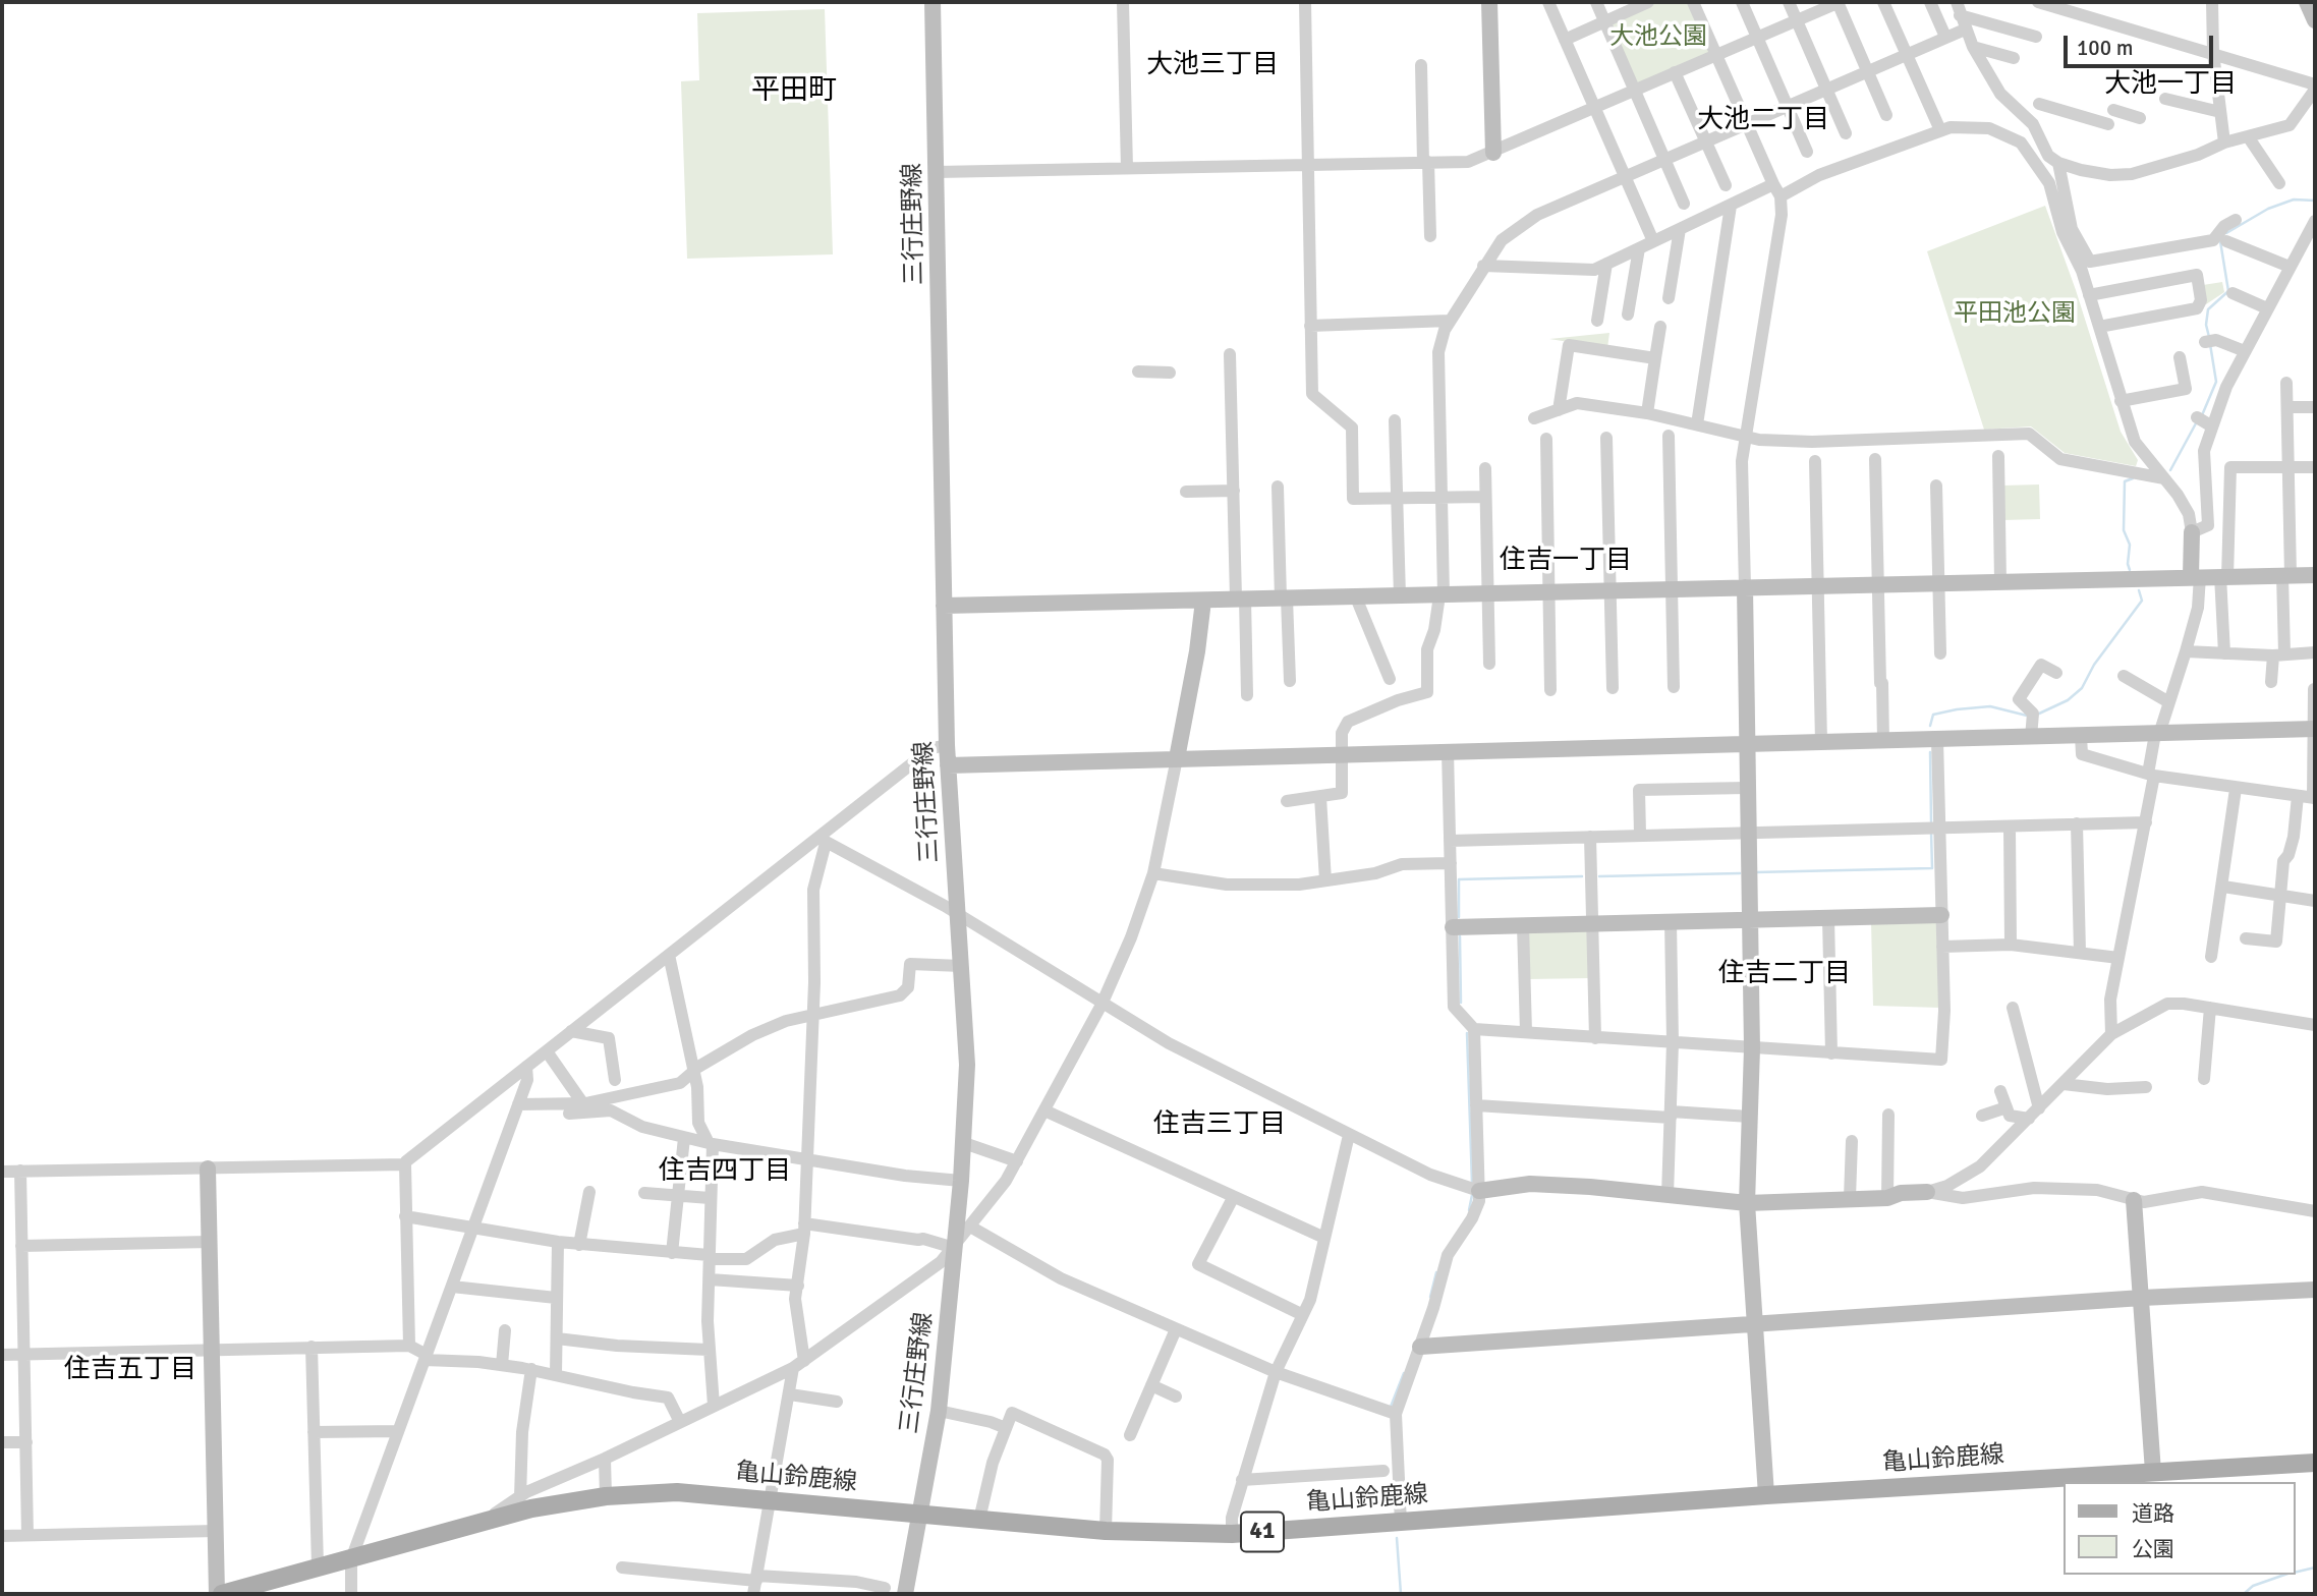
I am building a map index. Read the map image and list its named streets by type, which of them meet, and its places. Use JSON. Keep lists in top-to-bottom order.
{
  "streets": {
    "main road": ["亀山鈴鹿線", "41"],
    "street": ["三行庄野線"]
  },
  "crossings": [
    ["三行庄野線", "亀山鈴鹿線"]
  ],
  "districts": [
    "大池三丁目",
    "大池一丁目",
    "平田町",
    "大池二丁目",
    "住吉一丁目",
    "住吉二丁目",
    "住吉三丁目",
    "住吉四丁目",
    "住吉五丁目"
  ],
  "parks": ["大池公園", "平田池公園"],
  "legend": ["道路", "公園"],
  "scale_bar": "100 m"
}
